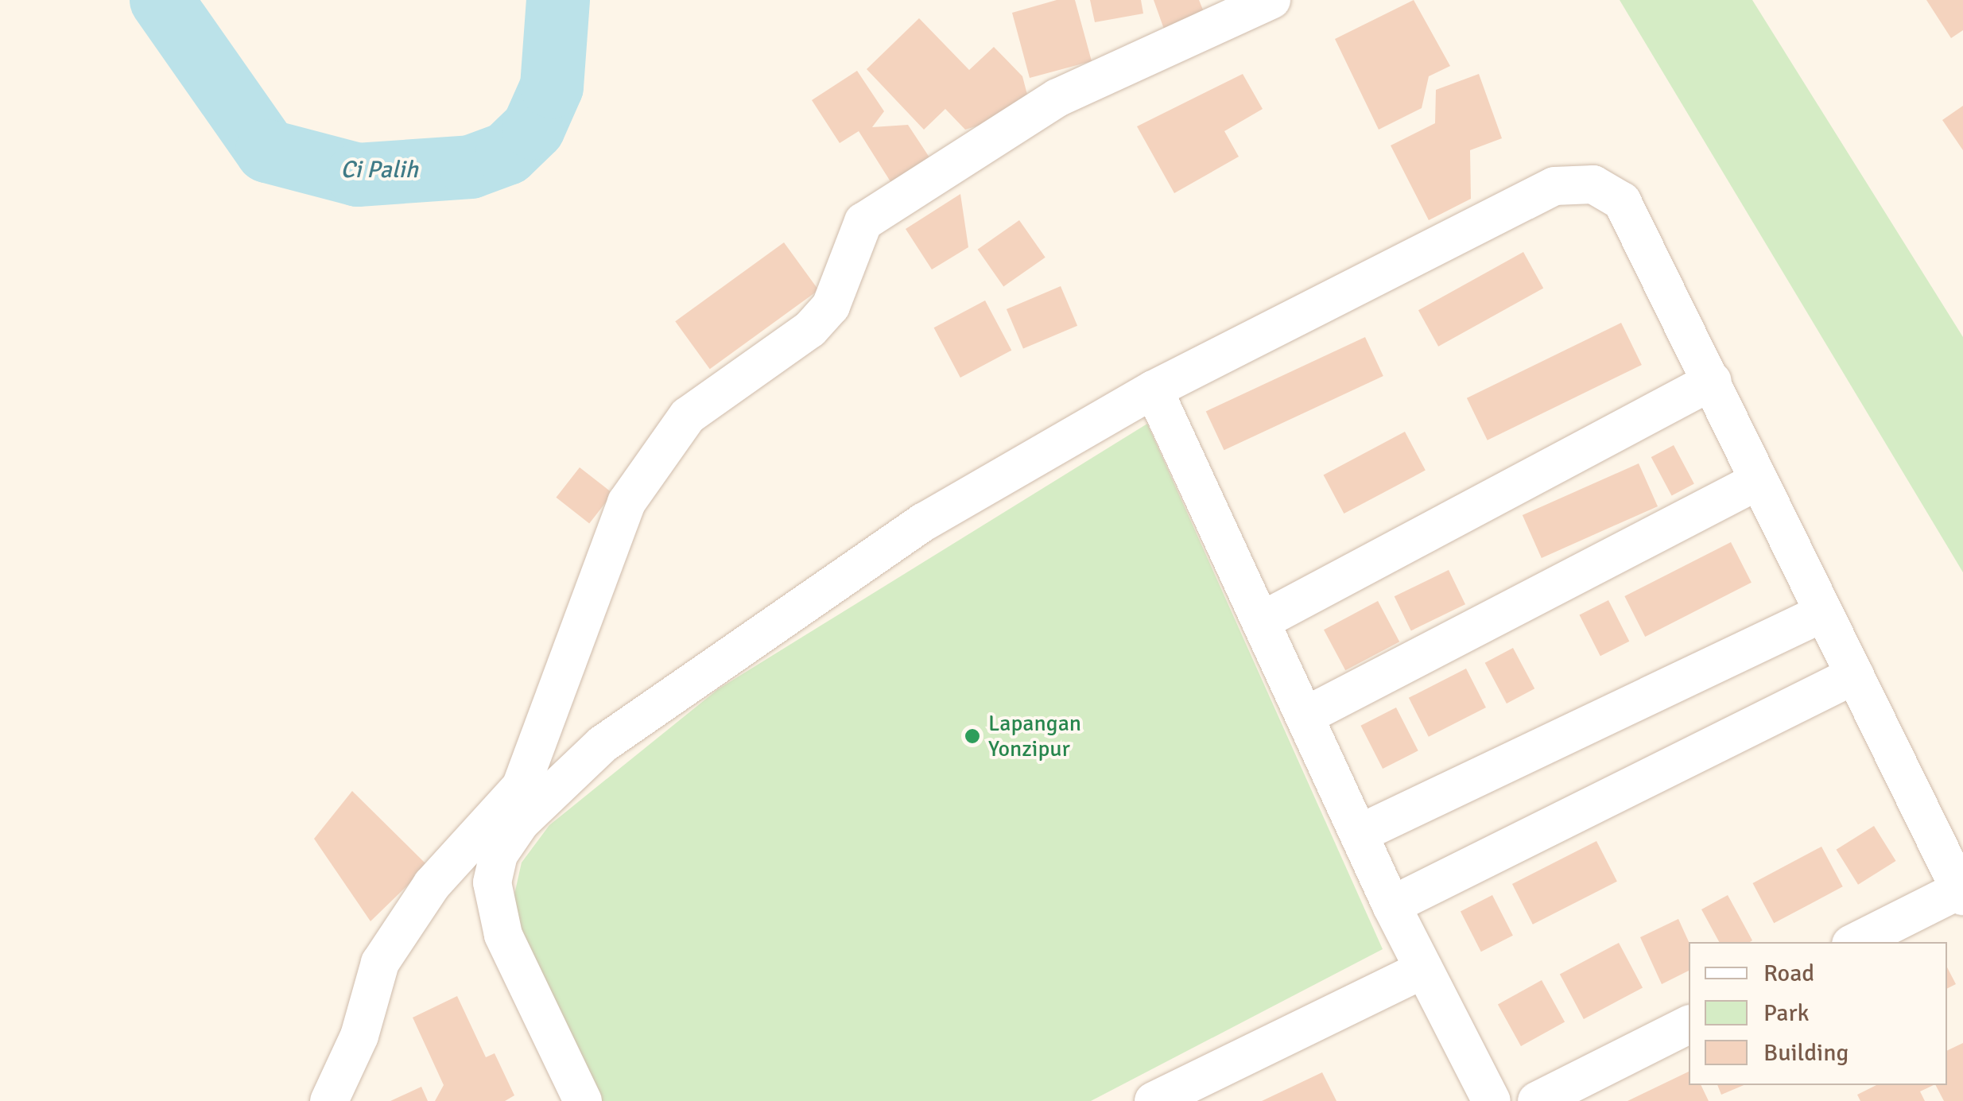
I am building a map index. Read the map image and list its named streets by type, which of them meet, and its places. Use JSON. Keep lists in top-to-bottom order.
{
  "water": ["Ci Palih"],
  "places": ["Lapangan Yonzipur"],
  "legend": ["Road", "Park", "Building"]
}
